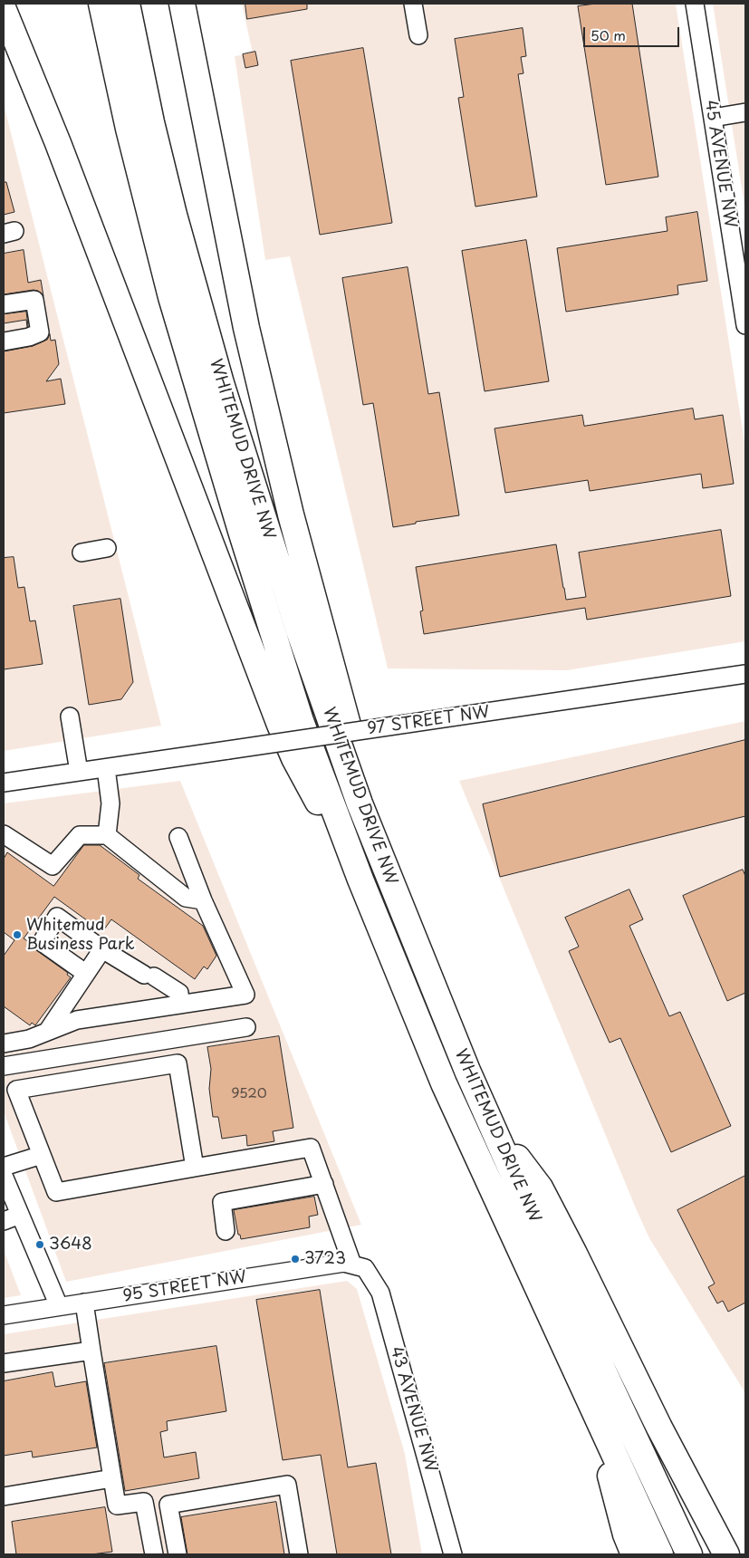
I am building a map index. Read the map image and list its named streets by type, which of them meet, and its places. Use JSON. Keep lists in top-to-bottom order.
{
  "streets": {
    "highway": ["WHITEMUD DRIVE NW"],
    "street": [
      "45 AVENUE NW",
      "97 STREET NW",
      "95 STREET NW",
      "43 AVENUE NW"
    ]
  },
  "crossings": [
    ["95 STREET NW", "43 AVENUE NW"]
  ],
  "places": ["Whitemud Business Park", "3648", "3723"],
  "house_numbers": ["9520"],
  "scale_bar": "50 m"
}
